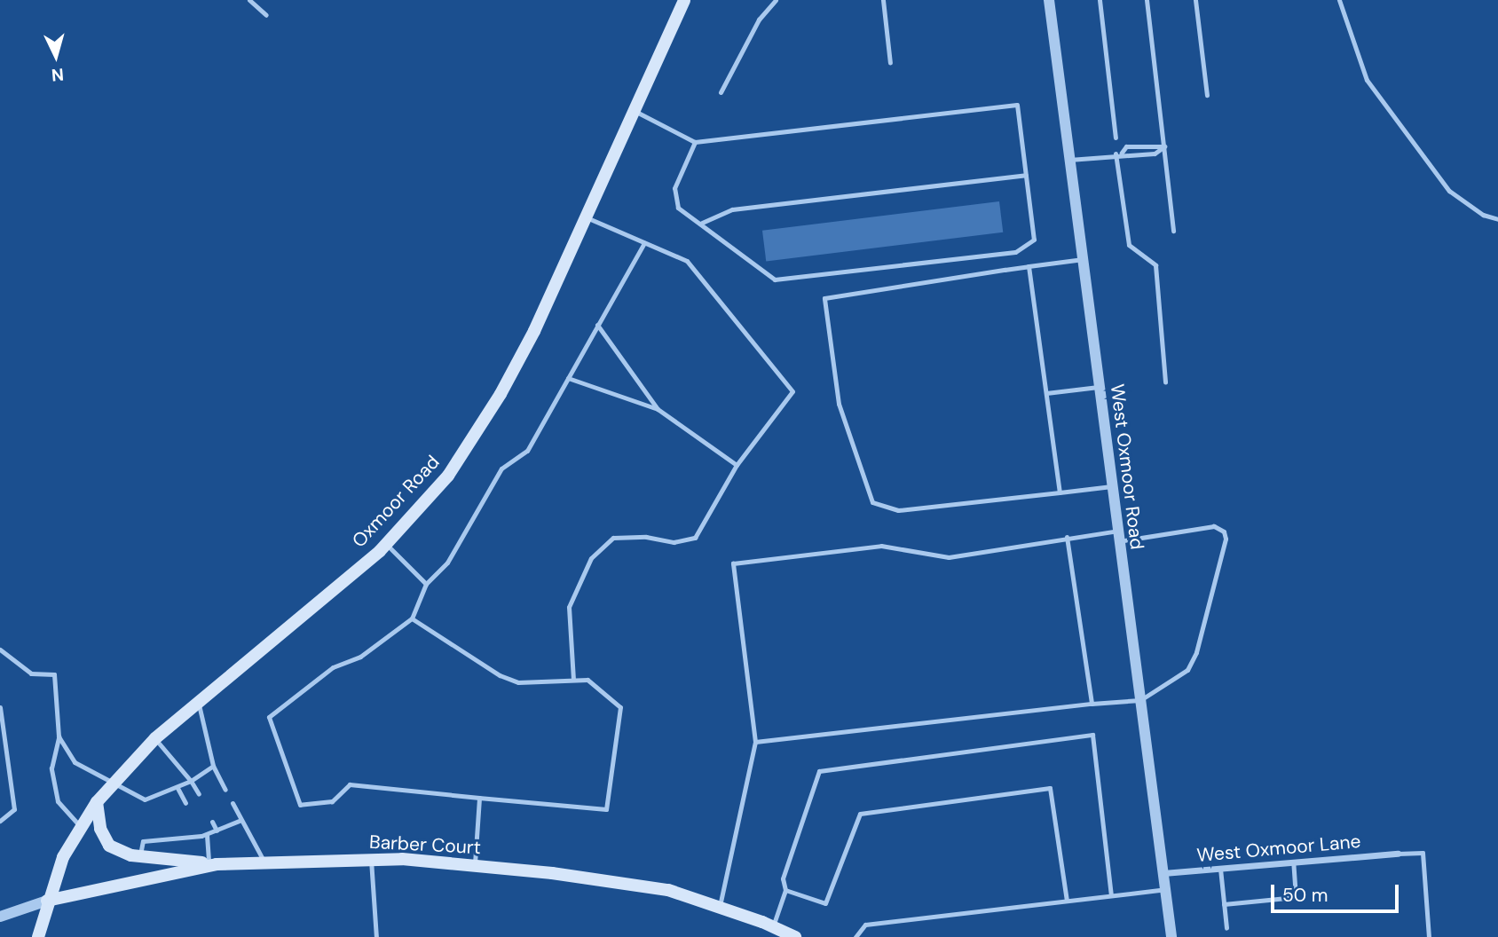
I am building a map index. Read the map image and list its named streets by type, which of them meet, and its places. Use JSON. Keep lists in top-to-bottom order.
{
  "streets": {
    "main road": ["Oxmoor Road", "Barber Court"],
    "street": ["West Oxmoor Road", "West Oxmoor Lane"]
  },
  "crossings": [
    ["West Oxmoor Road", "West Oxmoor Lane"],
    ["Oxmoor Road", "Barber Court"]
  ],
  "scale_bar": "50 m",
  "north": "bottom"
}
